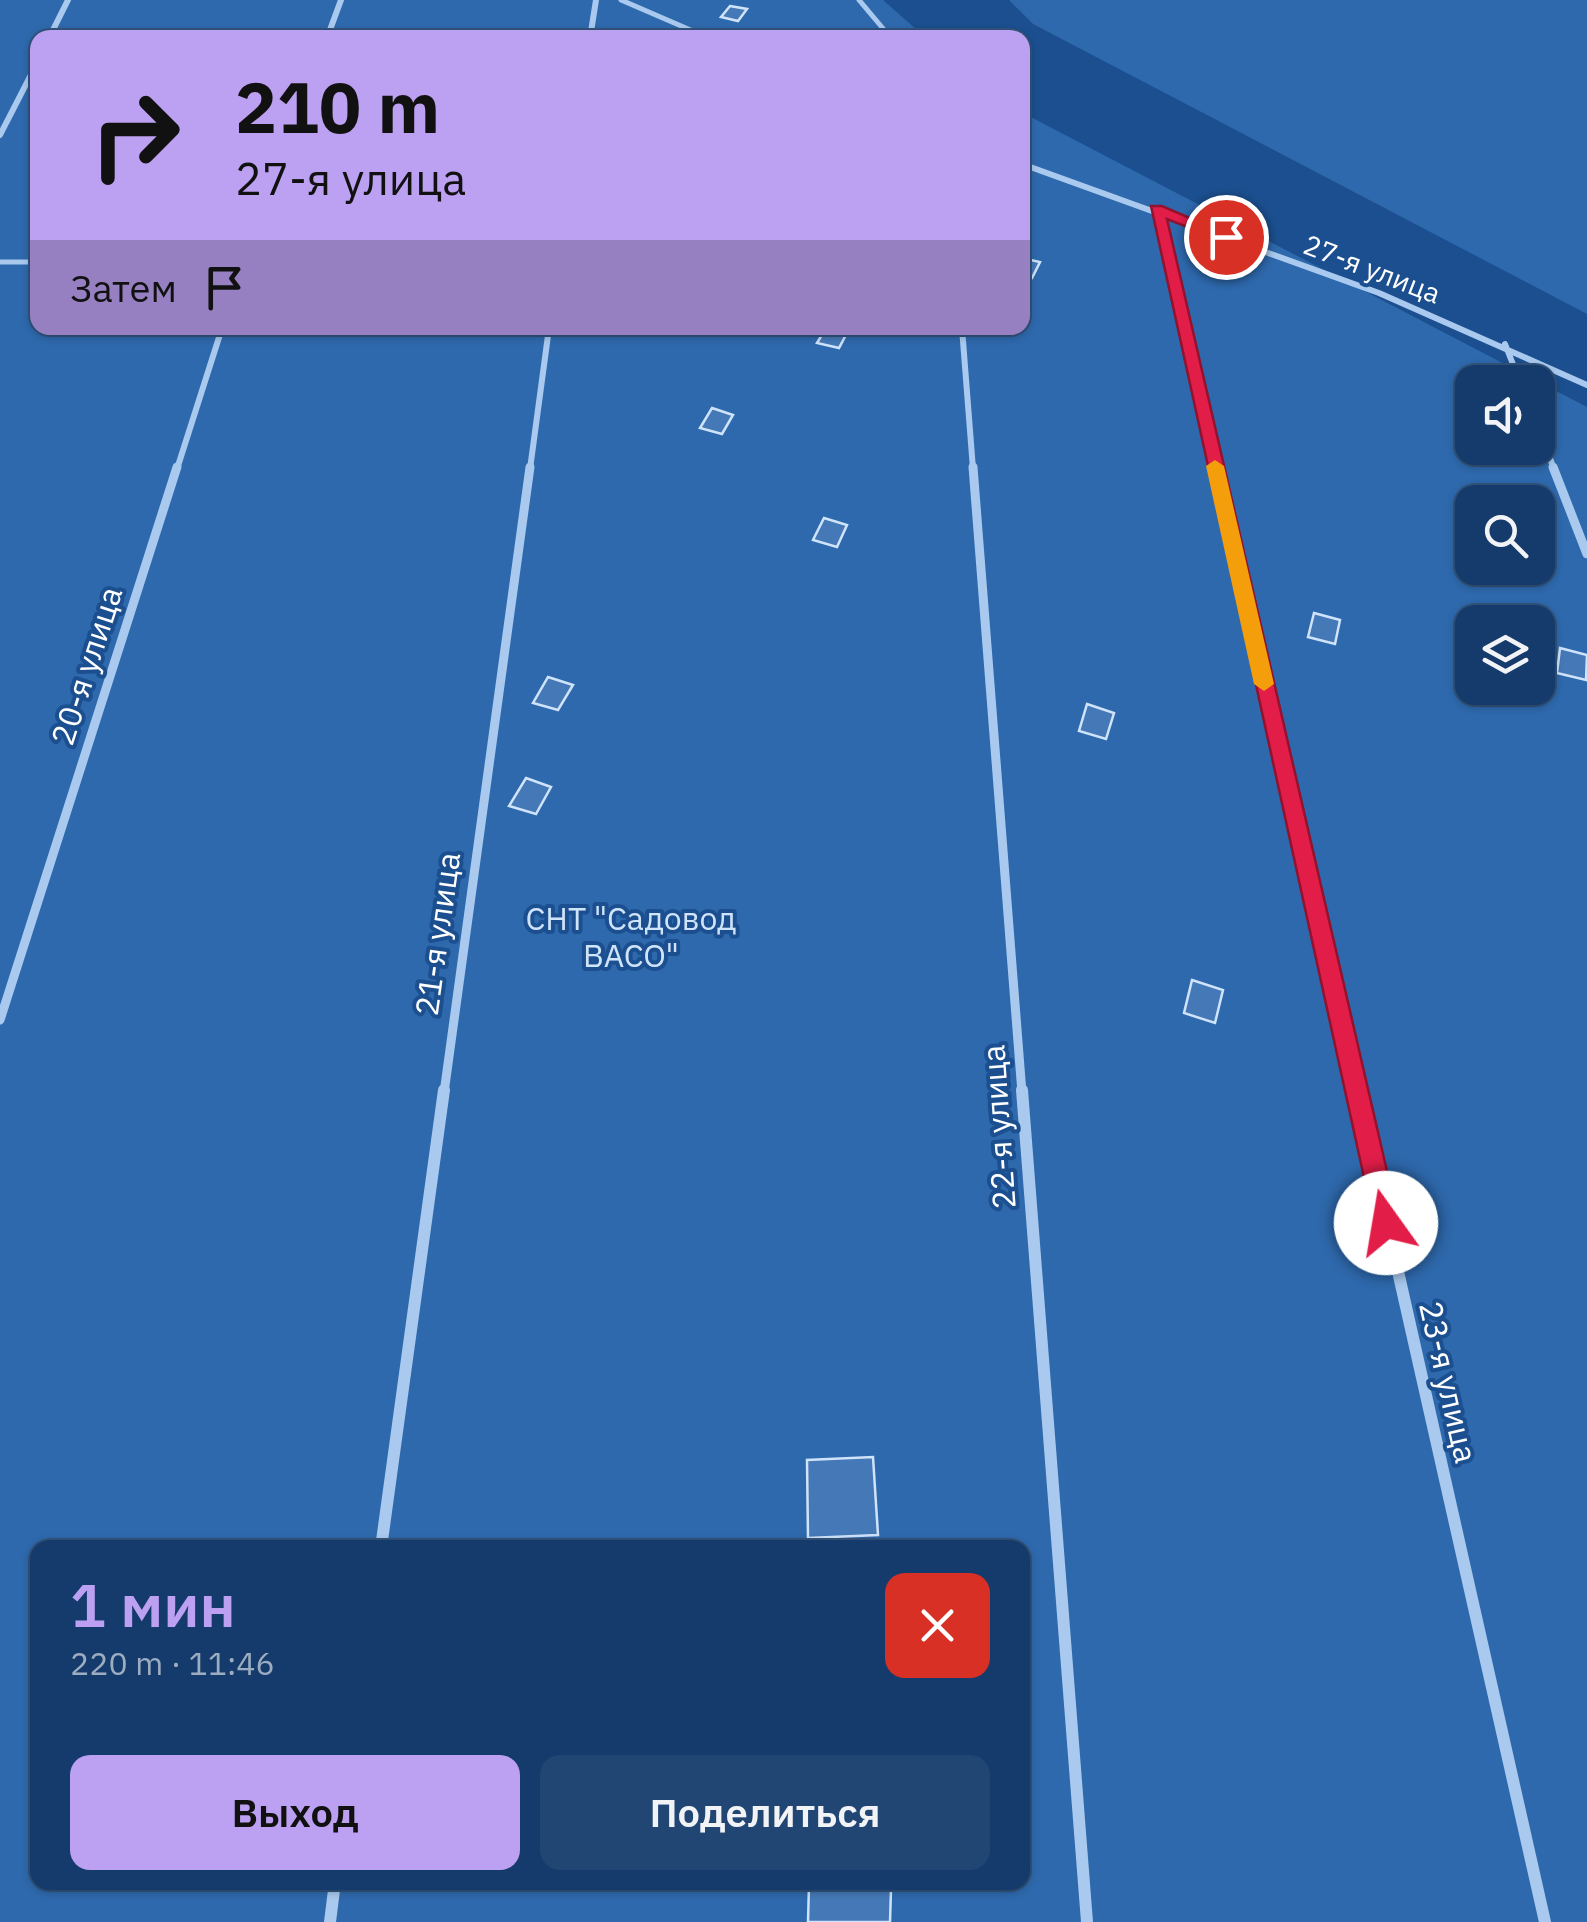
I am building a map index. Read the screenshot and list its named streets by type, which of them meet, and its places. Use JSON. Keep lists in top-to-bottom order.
{
  "streets": {
    "street": [
      "27-я улица",
      "20-я улица",
      "21-я улица",
      "22-я улица",
      "23-я улица"
    ]
  },
  "crossings": [
    ["27-я улица", "23-я улица"]
  ],
  "parks": ["СНТ \"Садовод ВАСО\""],
  "page": {
    "turn": ["210 m", "27-я улица"],
    "then": "Затем",
    "heading": ["1 мин", "220 m · 11:46"],
    "buttons": ["Выход", "Поделиться"]
  }
}
